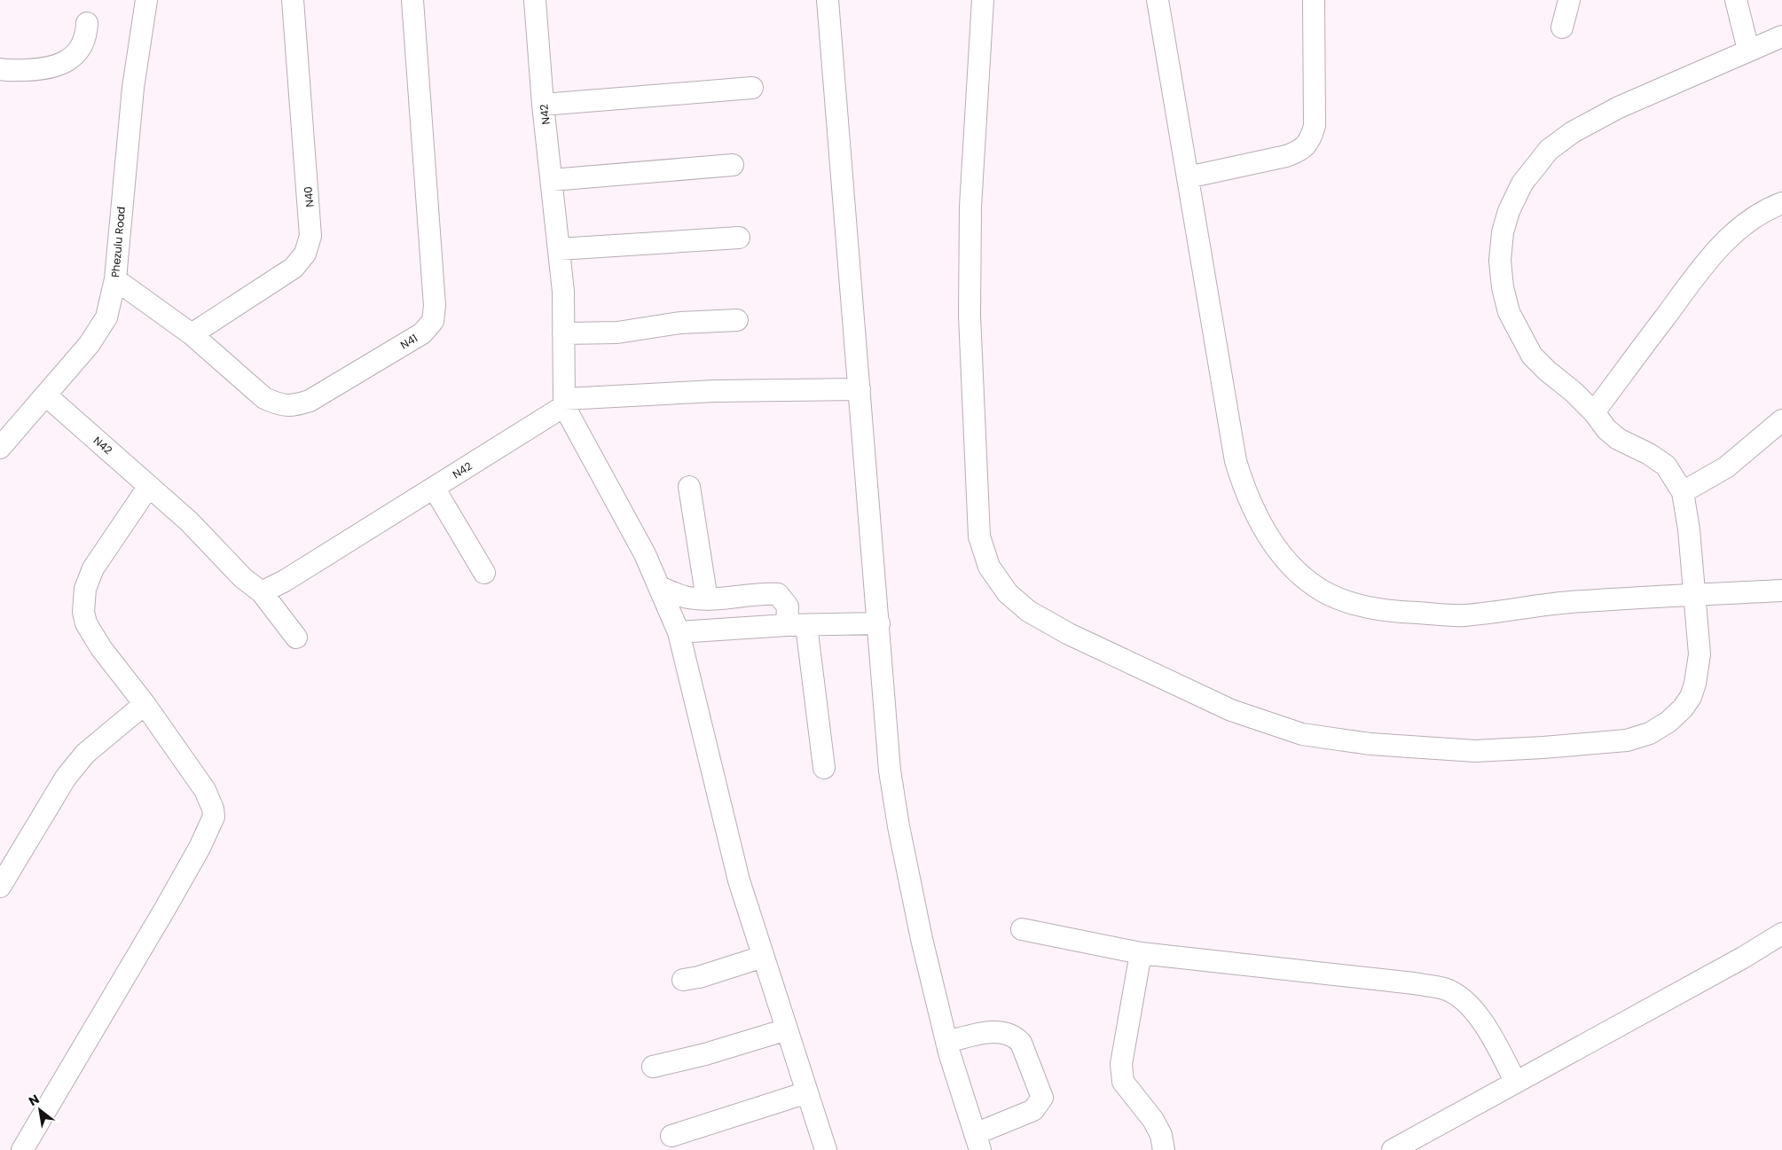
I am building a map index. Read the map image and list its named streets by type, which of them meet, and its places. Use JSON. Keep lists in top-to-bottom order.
{
  "streets": {
    "street": [
      "N42",
      "N40",
      "Phezulu Road",
      "N41"
    ]
  },
  "crossings": [
    ["N42", "Phezulu Road"],
    ["N40", "N41"],
    ["Phezulu Road", "N41"]
  ],
  "north": "top left"
}
